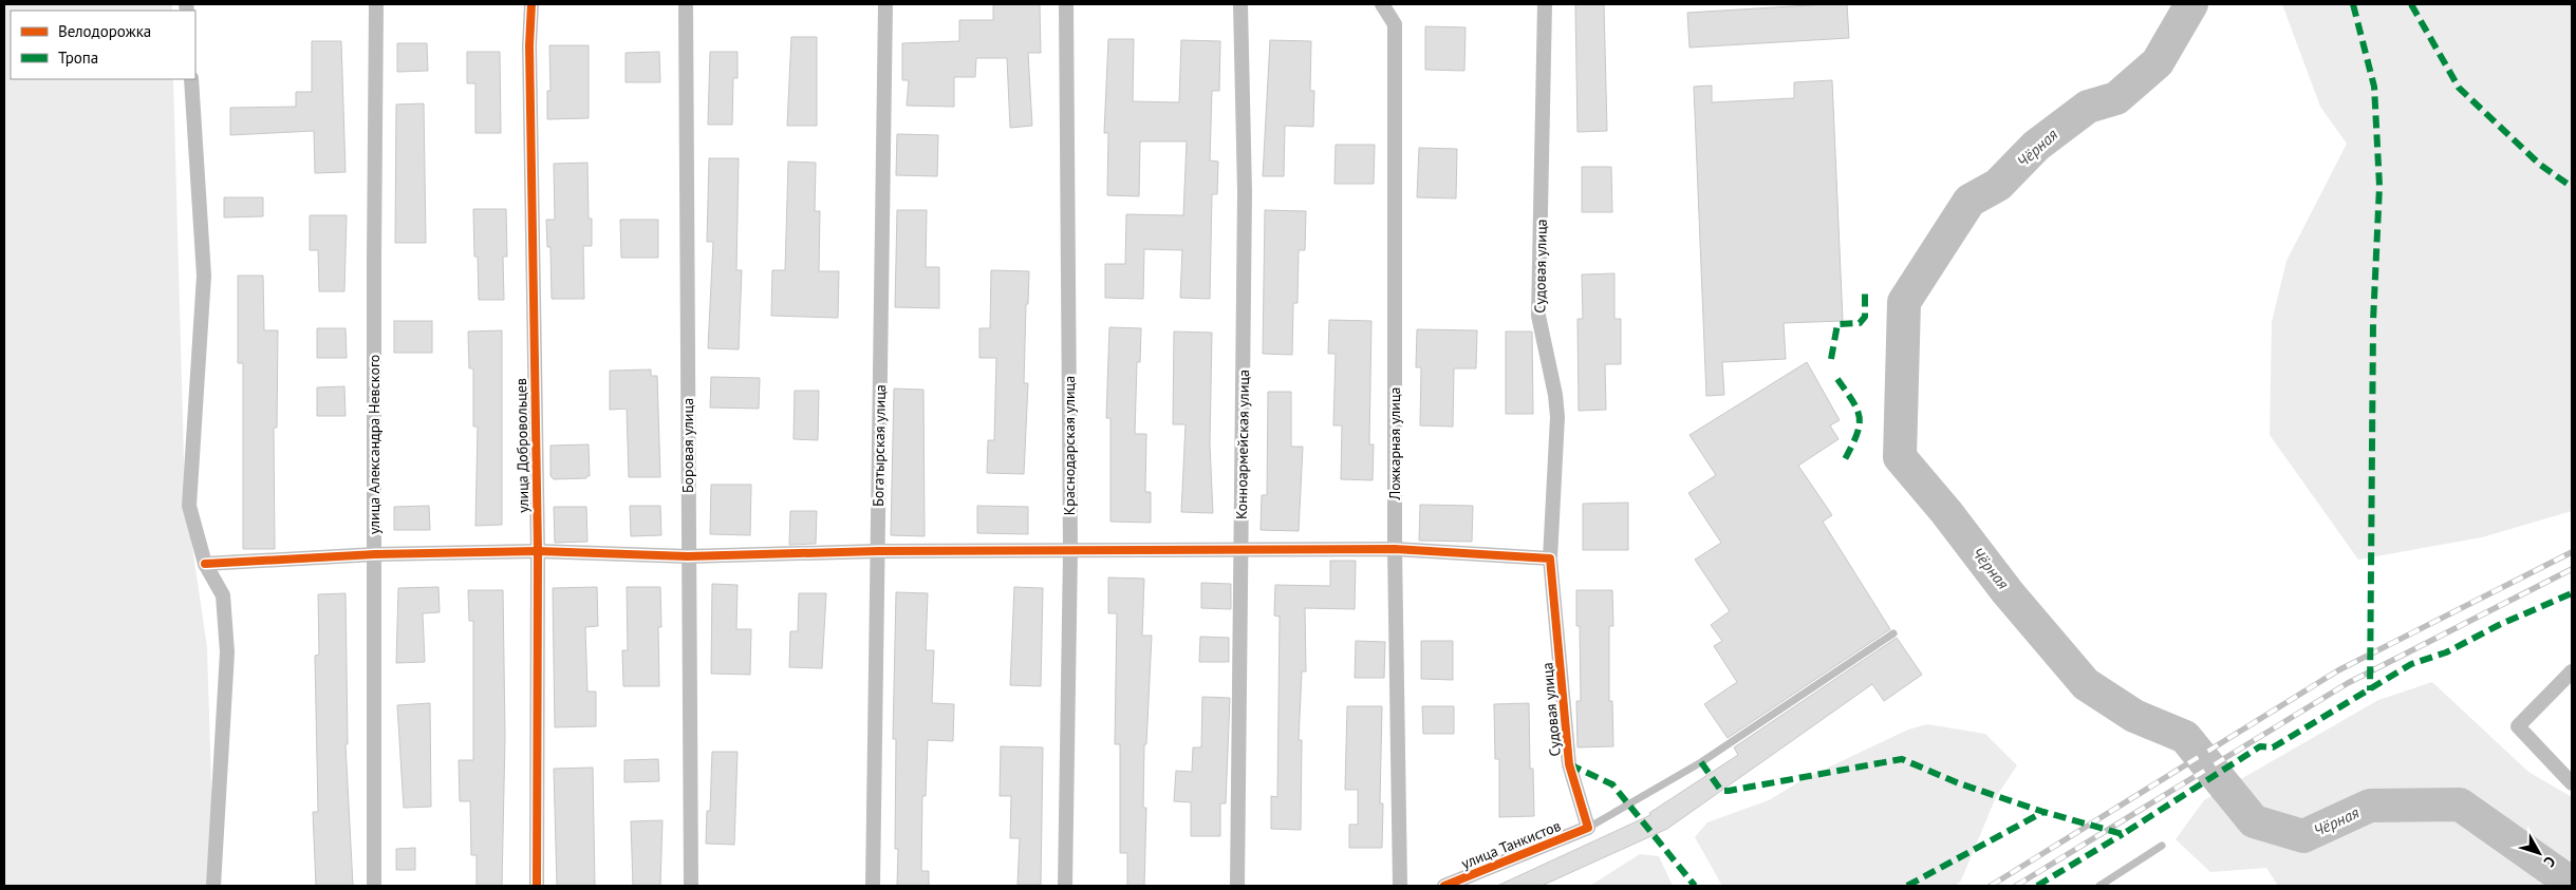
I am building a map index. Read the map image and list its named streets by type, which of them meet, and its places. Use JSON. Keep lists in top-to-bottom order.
{
  "streets": {
    "street": [
      "Судовая улица",
      "Ложкарная улица",
      "улица Александра Невского",
      "Конноармейская улица",
      "улица Добровольцев",
      "Боровая улица",
      "Богатырская улица",
      "Краснодарская улица",
      "улица Танкистов"
    ]
  },
  "crossings": [
    ["Судовая улица", "улица Танкистов"]
  ],
  "water": ["Чёрная"],
  "legend": ["Велодорожка", "Тропа"],
  "north": "bottom right"
}
